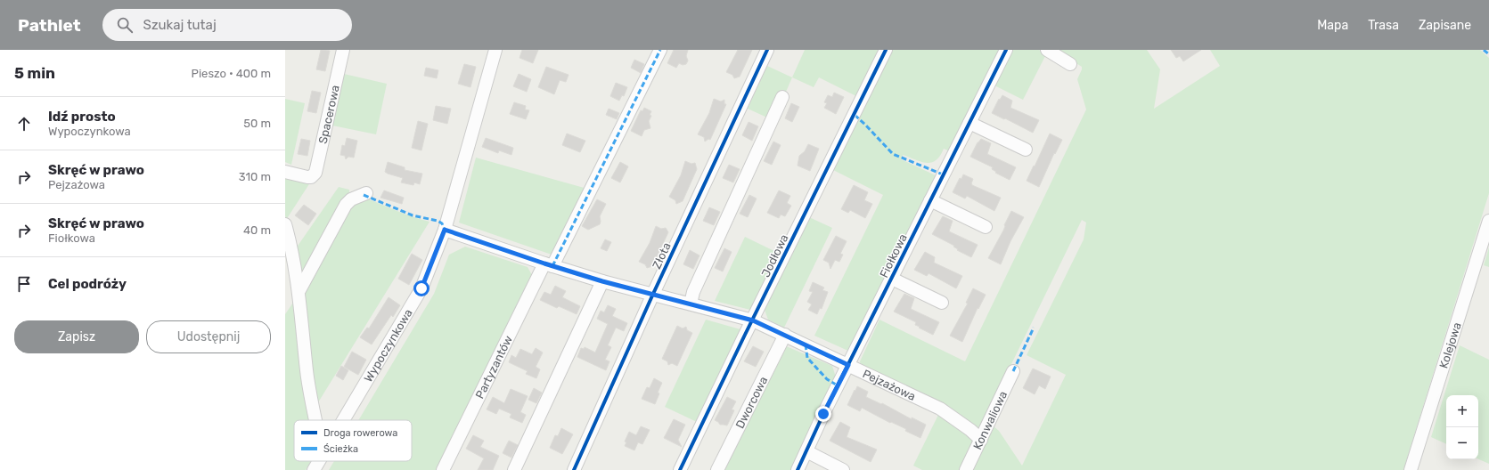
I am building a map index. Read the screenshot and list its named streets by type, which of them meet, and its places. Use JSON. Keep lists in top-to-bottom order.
{
  "streets": {
    "street": [
      "Spacerowa",
      "Złota",
      "Jodłowa",
      "Fiołkowa",
      "Wypoczynkowa",
      "Kolejowa",
      "Partyzantów",
      "Pejzażowa",
      "Dworcowa",
      "Konwaliowa"
    ]
  },
  "crossings": [
    ["Złota", "Pejzażowa"],
    ["Jodłowa", "Pejzażowa"],
    ["Fiołkowa", "Pejzażowa"],
    ["Wypoczynkowa", "Pejzażowa"],
    ["Partyzantów", "Pejzażowa"],
    ["Pejzażowa", "Dworcowa"],
    ["Pejzażowa", "Konwaliowa"]
  ],
  "legend": ["Droga rowerowa", "Ścieżka"],
  "page": {
    "header": "Pathlet",
    "search": "Szukaj tutaj",
    "nav": ["Mapa", "Trasa", "Zapisane"],
    "heading": ["5 min", "Pieszo · 400 m"],
    "list": [
      ["Idź prosto", "Wypoczynkowa", "50 m"],
      ["Skręć w prawo", "Pejzażowa", "310 m"],
      ["Skręć w prawo", "Fiołkowa", "40 m"],
      "Cel podróży"
    ],
    "buttons": ["Zapisz", "Udostępnij"],
    "map_buttons": ["+", "−"]
  }
}
